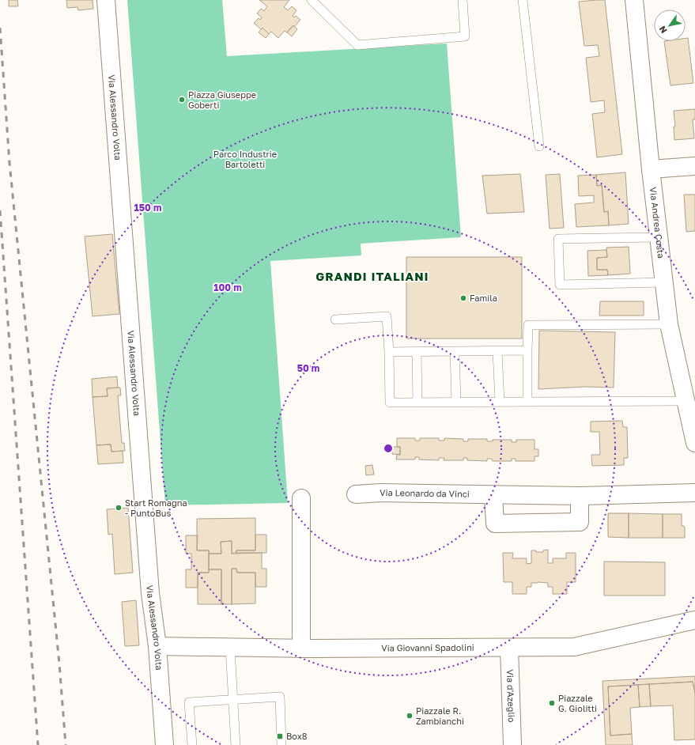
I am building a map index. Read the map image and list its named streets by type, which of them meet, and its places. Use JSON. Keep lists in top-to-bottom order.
{
  "streets": {
    "street": [
      "Via Alessandro Volta",
      "Via Andrea Costa",
      "Via Leonardo da Vinci",
      "Via Giovanni Spadolini",
      "Via d'Azeglio"
    ]
  },
  "crossings": [
    ["Via Alessandro Volta", "Via Giovanni Spadolini"],
    ["Via Giovanni Spadolini", "Via d'Azeglio"]
  ],
  "districts": ["GRANDI ITALIANI"],
  "parks": ["Parco Industrie Bartoletti"],
  "places": {
    "other": [
      "Piazza Giuseppe Goberti",
      "Famila",
      "Start Romagna - PuntoBus",
      "Piazzale G. Giolitti",
      "Piazzale R. Zambianchi"
    ],
    "transit": ["Box8"]
  },
  "north": "bottom left",
  "rings": ["150 m", "100 m", "50 m"]
}
